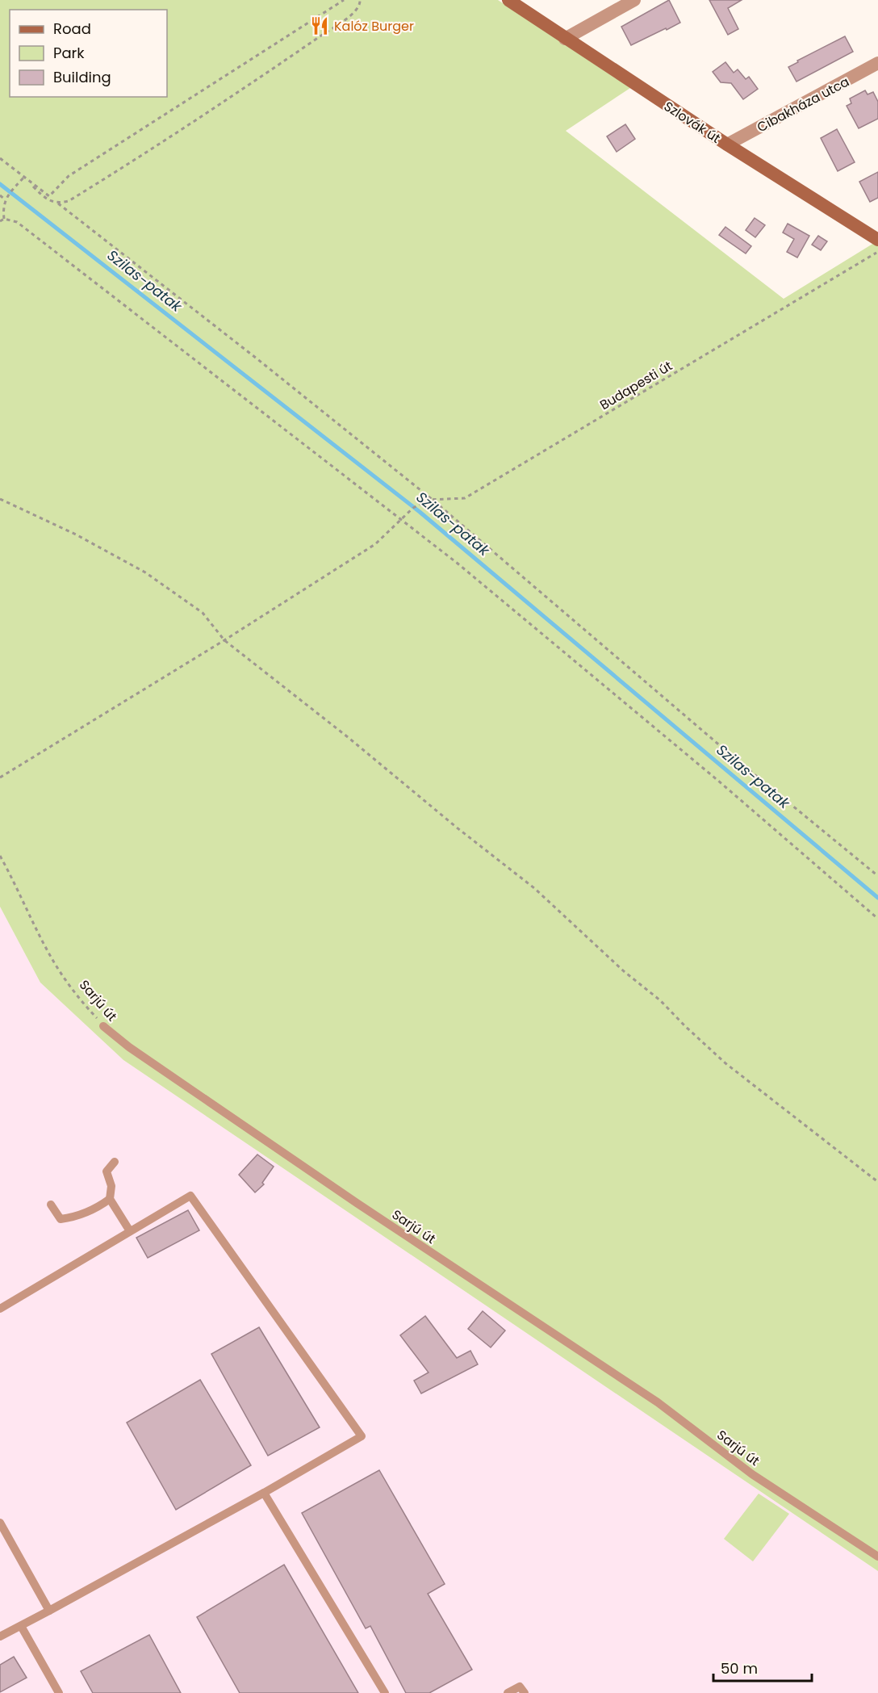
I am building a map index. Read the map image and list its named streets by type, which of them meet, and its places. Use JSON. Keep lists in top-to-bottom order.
{
  "streets": {
    "main road": ["Szlovák út"],
    "street": ["Cibakháza utca"],
    "lane": ["Sarjú út"],
    "path": ["Budapesti út"]
  },
  "crossings": [
    ["Cibakháza utca", "Szlovák út"]
  ],
  "water": ["Szilas-patak"],
  "places": {
    "restaurant": ["Kalóz Burger"]
  },
  "legend": ["Road", "Park", "Building"],
  "scale_bar": "50 m"
}
